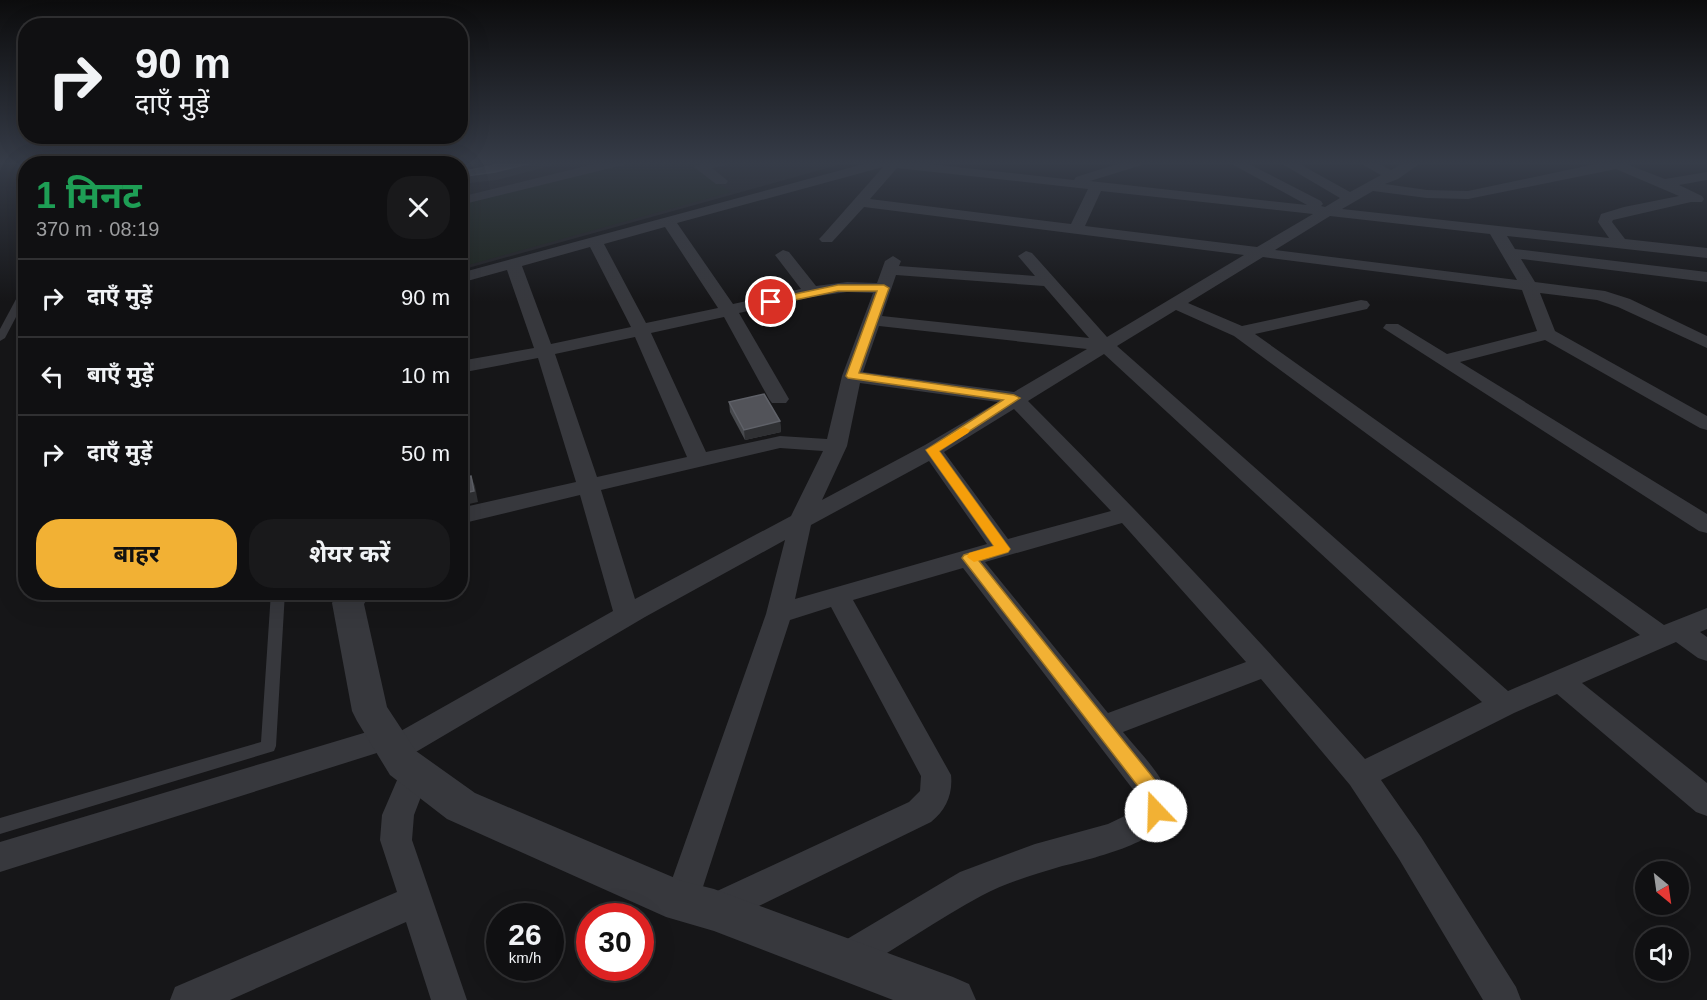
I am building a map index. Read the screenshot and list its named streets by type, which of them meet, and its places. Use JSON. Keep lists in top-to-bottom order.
{
  "north": "bottom right",
  "page": {
    "turn": ["90 m", "दाएँ मुड़ें"],
    "heading": ["1 मिनट", "370 m · 08:19"],
    "list": [
      {
        "name": "दाएँ मुड़ें",
        "value": "90 m"
      },
      {
        "name": "बाएँ मुड़ें",
        "value": "10 m"
      },
      {
        "name": "दाएँ मुड़ें",
        "value": "50 m"
      }
    ],
    "buttons": ["बाहर", "शेयर करें"],
    "speed": "26 km/h",
    "limit": "30"
  }
}
